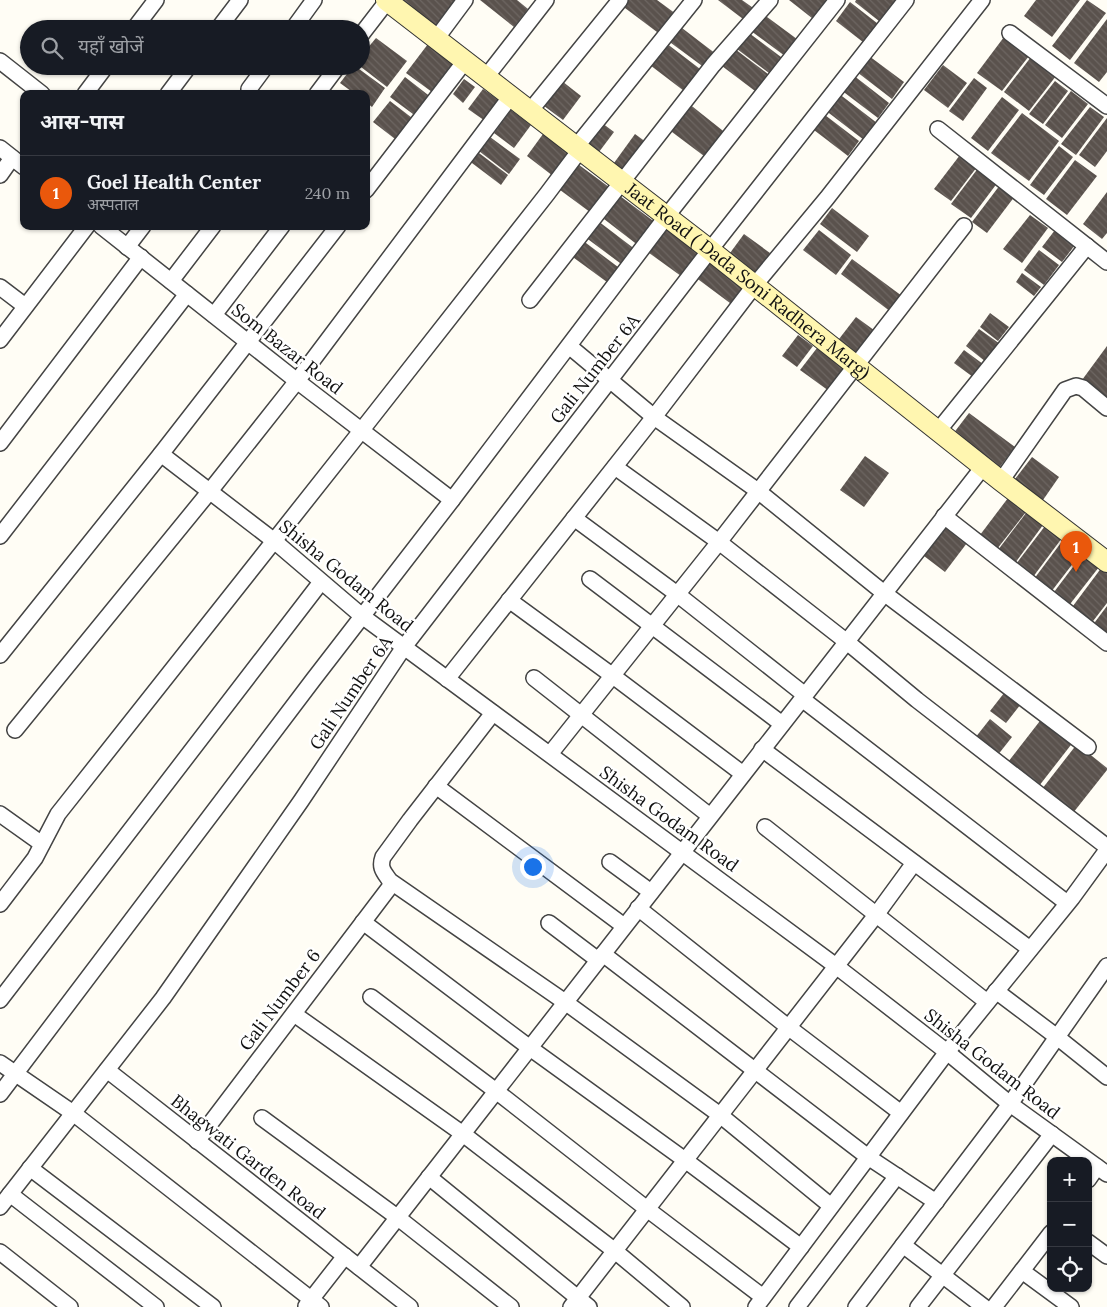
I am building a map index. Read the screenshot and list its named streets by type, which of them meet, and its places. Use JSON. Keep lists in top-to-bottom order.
{
  "streets": {
    "street": [
      "Jaat Road ( Dada Soni Radhera Marg)",
      "Som Bazar Road",
      "Gali Number 6A",
      "Shisha Godam Road",
      "Gali Number 6",
      "Bhagwati Garden Road"
    ]
  },
  "crossings": [
    ["Jaat Road ( Dada Soni Radhera Marg)", "Gali Number 6A"],
    ["Gali Number 6A", "Shisha Godam Road"],
    ["Gali Number 6A", "Bhagwati Garden Road"],
    ["Gali Number 6", "Bhagwati Garden Road"]
  ],
  "page": {
    "search": "यहाँ खोजें",
    "heading": "आस-पास",
    "list": [
      {
        "mark": "1",
        "name": "Goel Health Center",
        "note": "अस्पताल",
        "value": "240 m"
      }
    ],
    "pins": "1",
    "map_buttons": ["+", "−"]
  }
}
